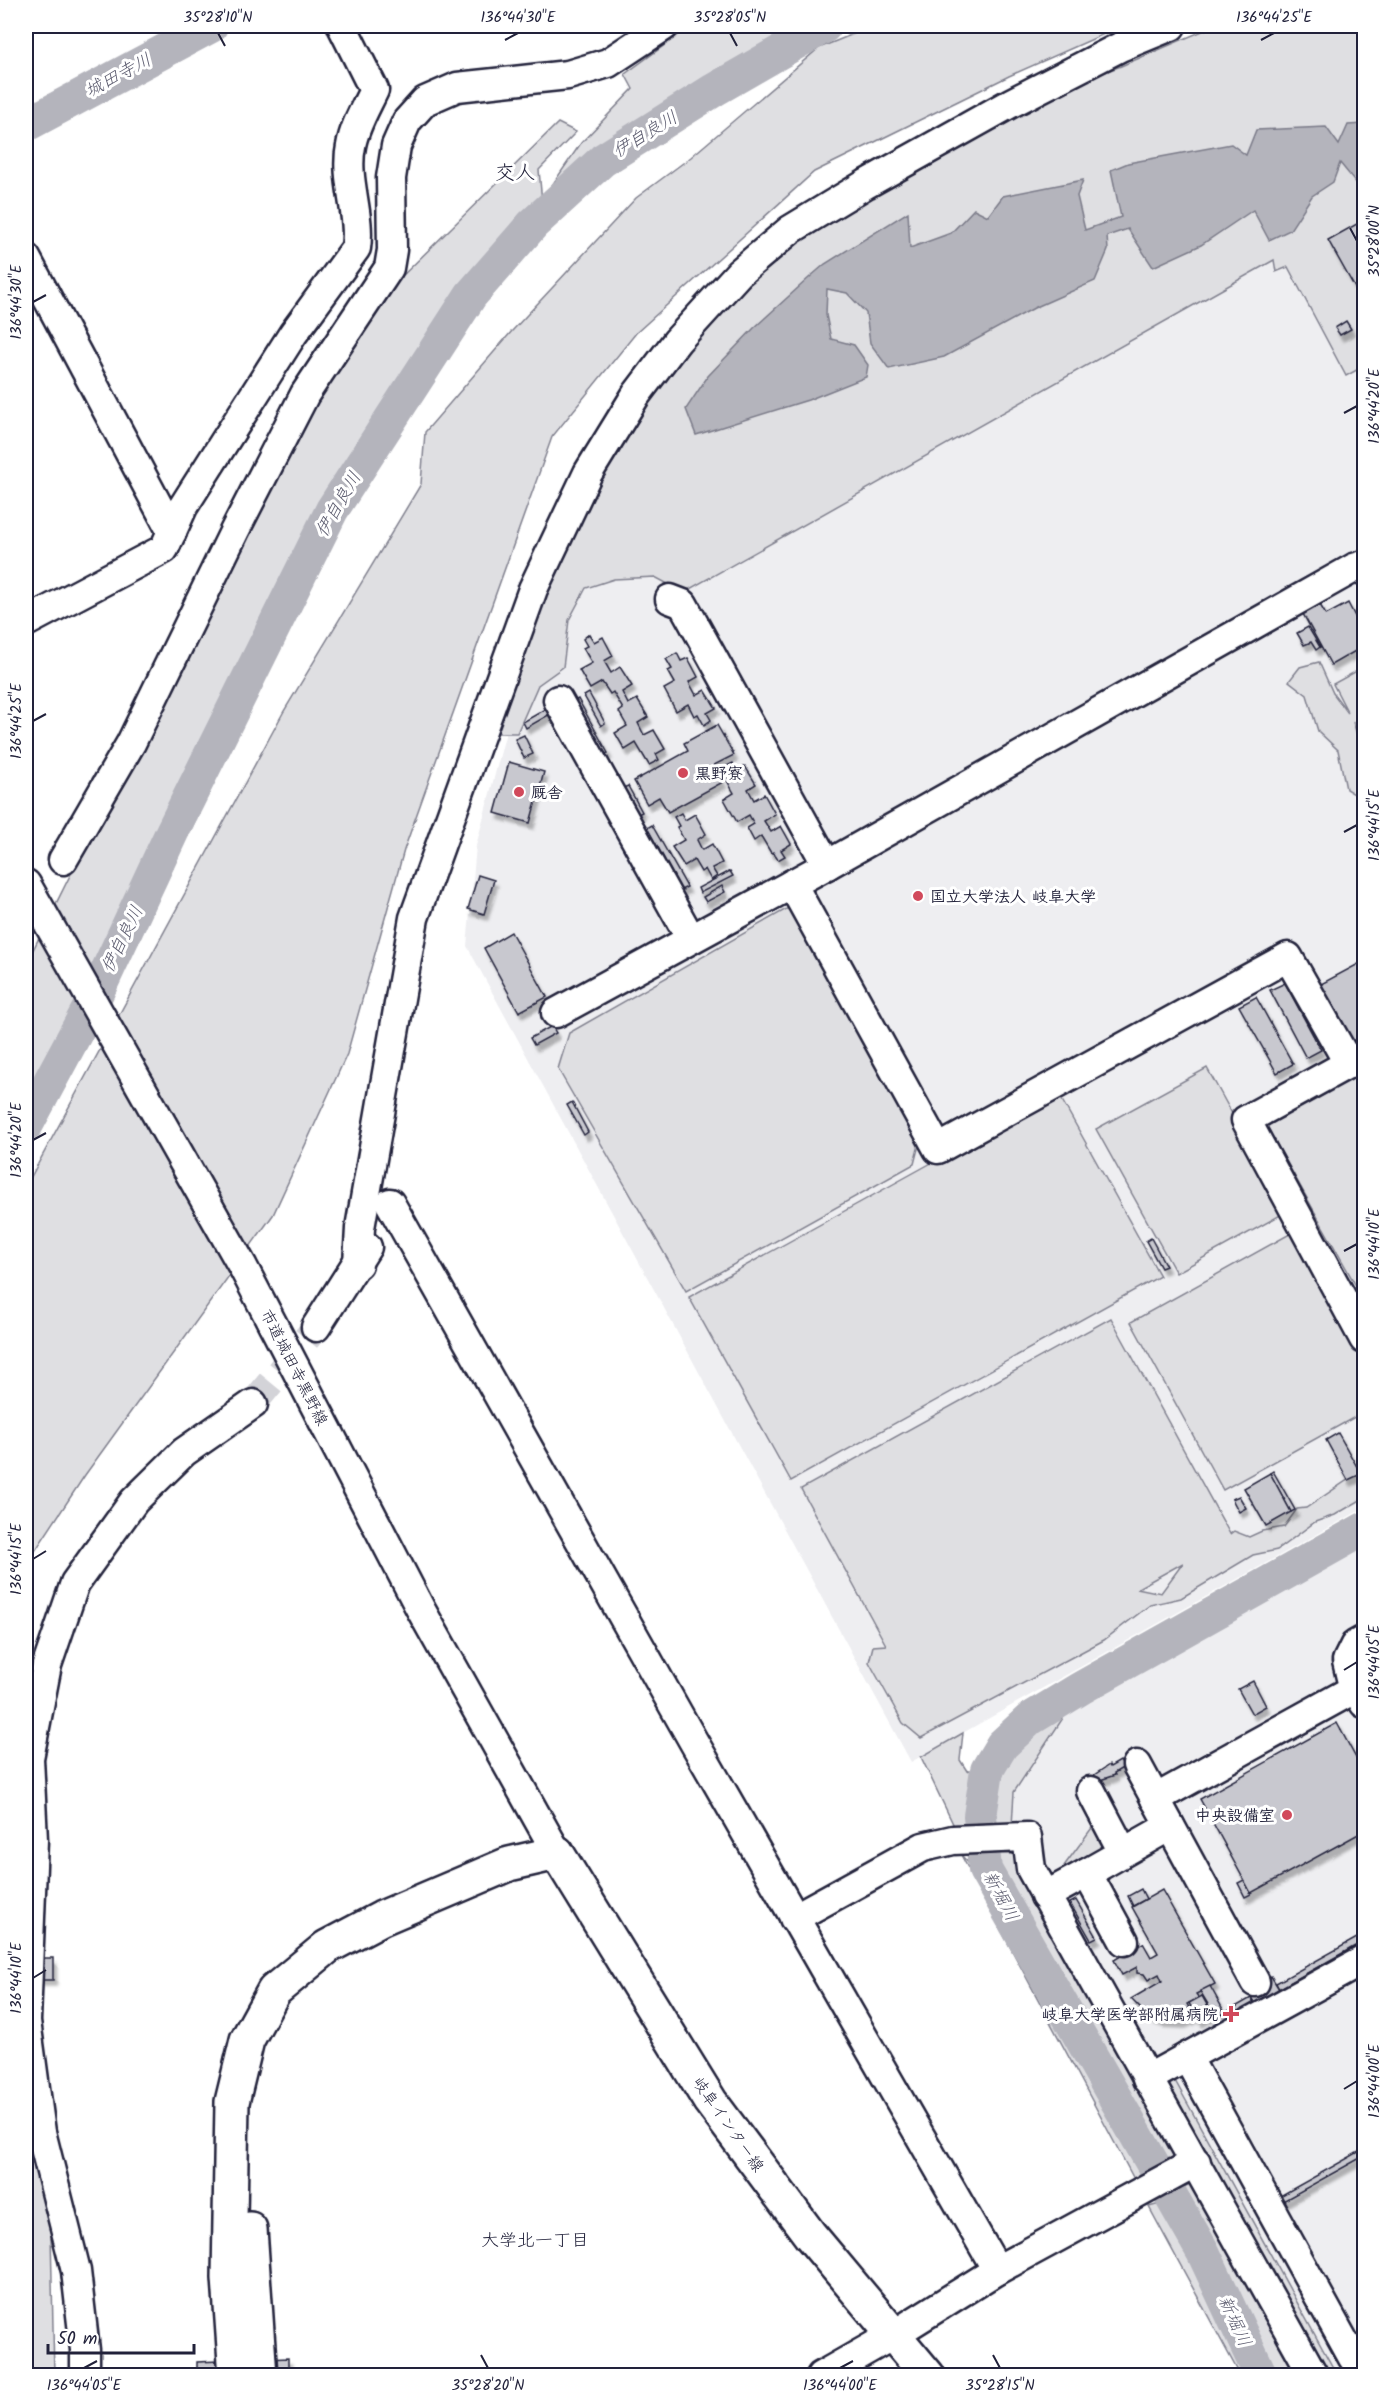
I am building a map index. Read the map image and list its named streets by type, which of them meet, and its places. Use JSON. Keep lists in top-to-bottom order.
{
  "streets": {
    "main road": ["岐阜インター線"],
    "street": ["市道城田寺黒野線"]
  },
  "crossings": [
    ["市道城田寺黒野線", "岐阜インター線"]
  ],
  "districts": ["交人", "大学北一丁目"],
  "water": ["城田寺川", "伊自良川", "新堀川"],
  "places": {
    "other": [
      "黒野寮",
      "厩舎",
      "国立大学法人 岐阜大学",
      "中央設備室"
    ],
    "health": ["岐阜大学医学部附属病院"]
  },
  "scale_bar": "50 m",
  "coordinates": [
    "35°28'10\"N",
    "136°44'30\"E",
    "35°28'05\"N",
    "136°44'25\"E",
    "35°28'00\"N",
    "136°44'20\"E",
    "136°44'15\"E",
    "136°44'10\"E",
    "136°44'05\"E",
    "136°44'00\"E",
    "35°28'20\"N",
    "35°28'15\"N"
  ]
}
